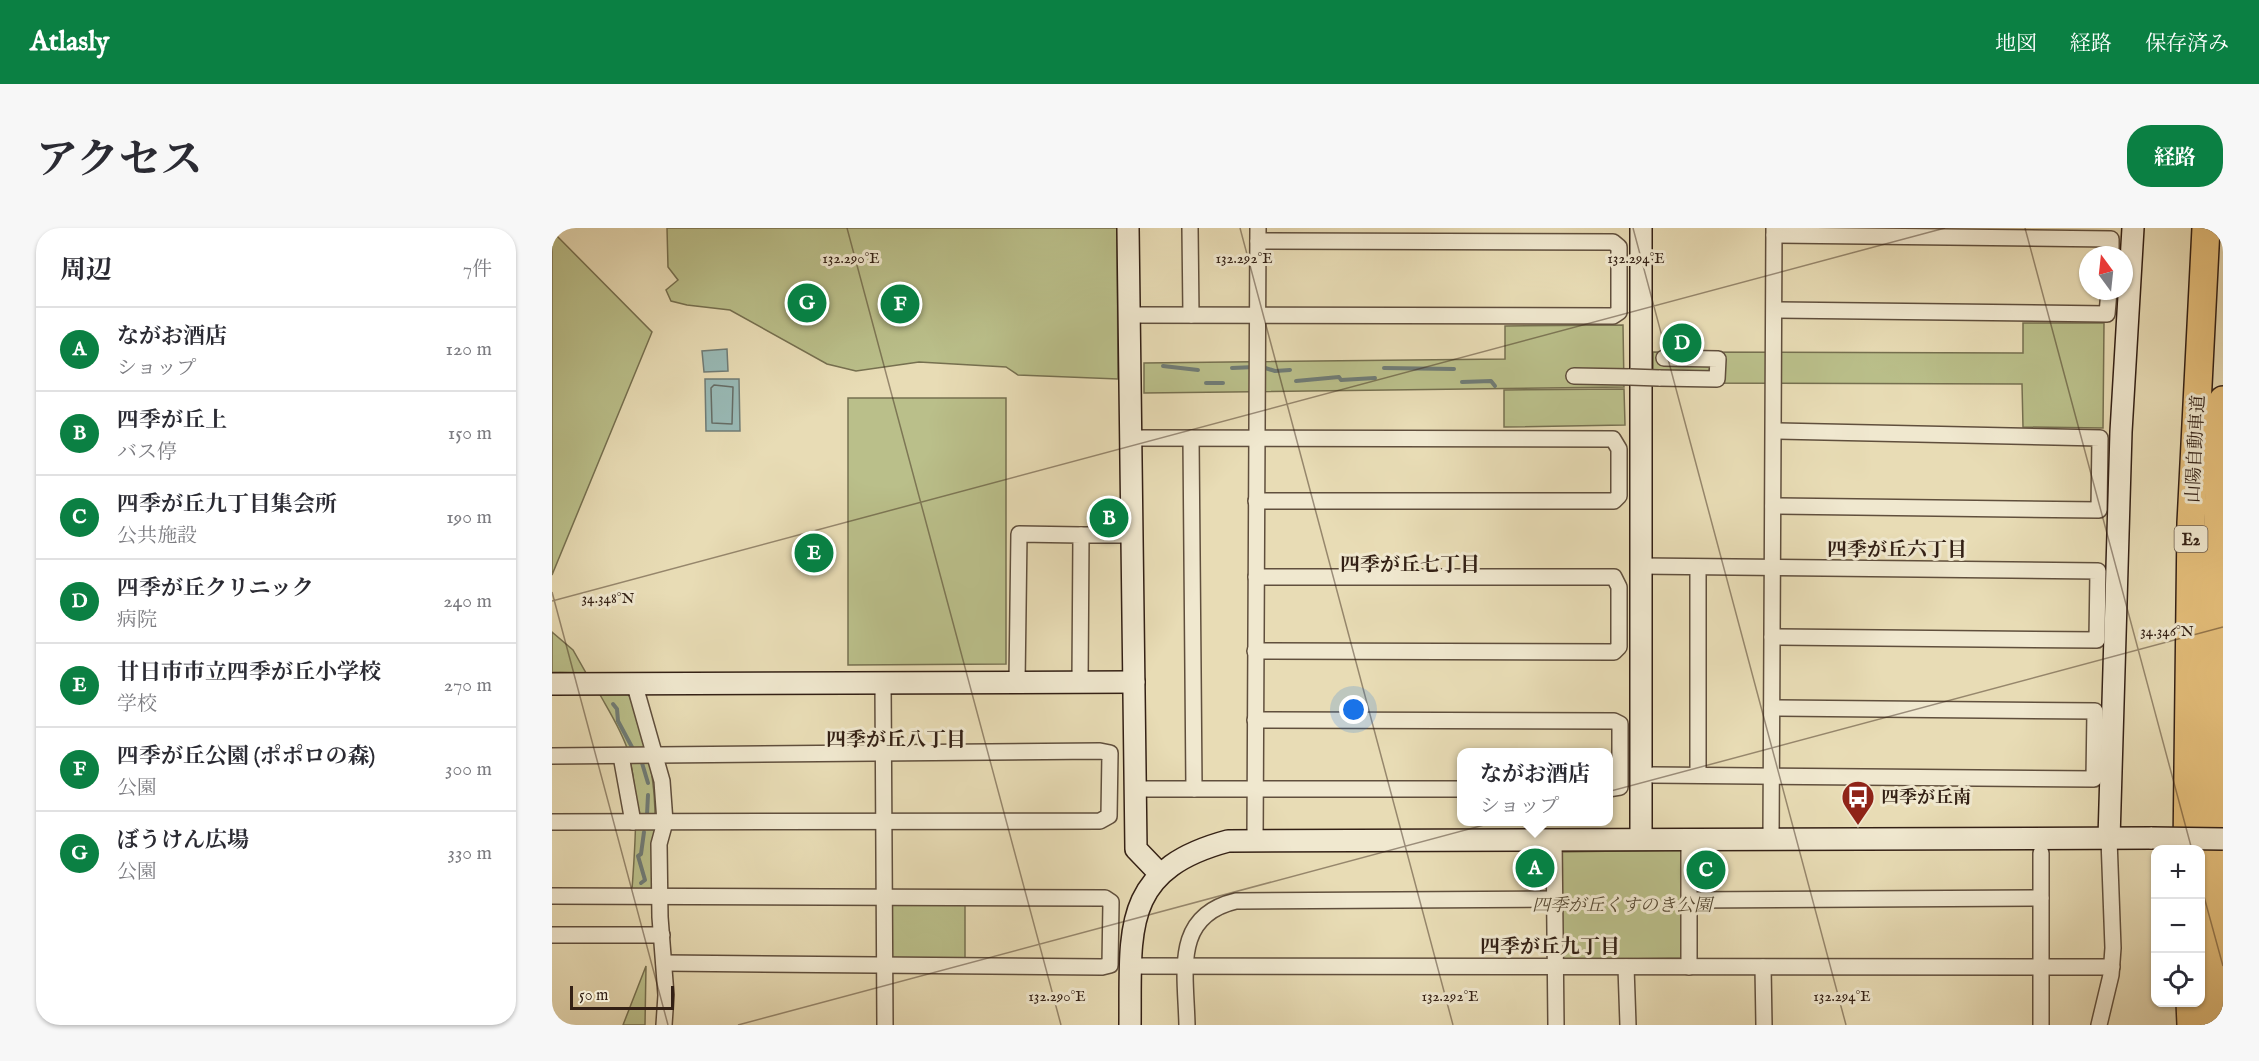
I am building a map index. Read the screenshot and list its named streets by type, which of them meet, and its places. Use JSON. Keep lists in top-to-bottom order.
{
  "streets": {
    "highway": ["山陽自動車道", "E2"]
  },
  "districts": [
    "四季が丘六丁目",
    "四季が丘七丁目",
    "四季が丘八丁目",
    "四季が丘九丁目"
  ],
  "parks": ["四季が丘くすのき公園"],
  "places": {
    "bus stop": ["四季が丘南"]
  },
  "scale_bar": "50 m",
  "north": "top",
  "page": {
    "header": "Atlasly",
    "nav": ["地図", "経路", "保存済み"],
    "title": "アクセス",
    "buttons": "経路",
    "heading": ["周辺", "7件"],
    "pins": [
      "G",
      "F",
      "D",
      "B",
      "E",
      "A",
      "C"
    ],
    "list": [
      {
        "mark": "A",
        "name": "ながお酒店",
        "note": "ショップ",
        "value": "120 m"
      },
      {
        "mark": "B",
        "name": "四季が丘上",
        "note": "バス停",
        "value": "150 m"
      },
      {
        "mark": "C",
        "name": "四季が丘九丁目集会所",
        "note": "公共施設",
        "value": "190 m"
      },
      {
        "mark": "D",
        "name": "四季が丘クリニック",
        "note": "病院",
        "value": "240 m"
      },
      {
        "mark": "E",
        "name": "廿日市市立四季が丘小学校",
        "note": "学校",
        "value": "270 m"
      },
      {
        "mark": "F",
        "name": "四季が丘公園 (ポポロの森)",
        "note": "公園",
        "value": "300 m"
      },
      {
        "mark": "G",
        "name": "ぼうけん広場",
        "note": "公園",
        "value": "330 m"
      }
    ],
    "popup": ["ながお酒店", "ショップ"],
    "map_buttons": ["+", "−"],
    "scale": "50 m"
  },
  "coordinates": [
    "132.290°E",
    "132.292°E",
    "132.294°E",
    "34.348°N",
    "34.346°N"
  ]
}
